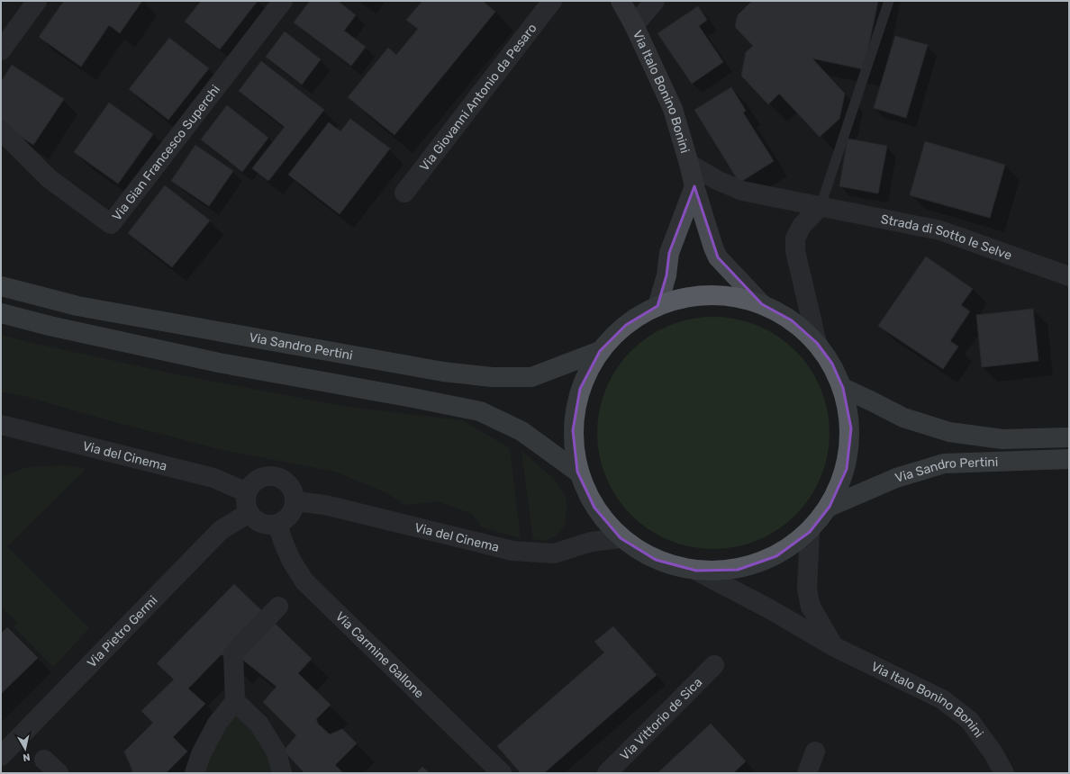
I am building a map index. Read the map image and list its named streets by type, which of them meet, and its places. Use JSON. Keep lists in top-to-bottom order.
{
  "streets": {
    "main road": ["Via Italo Bonino Bonini", "Via Sandro Pertini"],
    "street": [
      "Via Giovanni Antonio da Pesaro",
      "Via Gian Francesco Superchi",
      "Strada di Sotto le Selve",
      "Via del Cinema",
      "Via Pietro Germi",
      "Via Carmine Gallone",
      "Via Vittorio de Sica"
    ]
  },
  "crossings": [
    ["Via Italo Bonino Bonini", "Strada di Sotto le Selve"],
    ["Via del Cinema", "Via Pietro Germi"],
    ["Via del Cinema", "Via Carmine Gallone"],
    ["Via Pietro Germi", "Via Carmine Gallone"]
  ],
  "north": "bottom"
}
